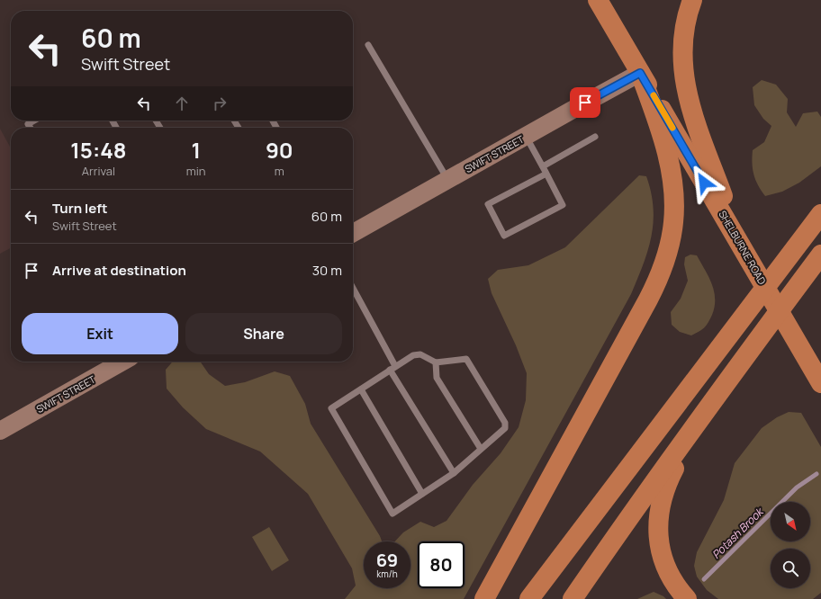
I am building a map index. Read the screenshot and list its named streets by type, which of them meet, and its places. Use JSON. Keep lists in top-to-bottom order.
{
  "streets": {
    "highway": ["SHELBURNE ROAD"],
    "street": ["SWIFT STREET"]
  },
  "crossings": [
    ["SWIFT STREET", "SHELBURNE ROAD"]
  ],
  "water": ["Potash Brook"],
  "north": "bottom right",
  "page": {
    "turn": ["60 m", "Swift Street"],
    "eta": [
      "15:48",
      "Arrival",
      "1",
      "min",
      "90",
      "m"
    ],
    "list": [
      {
        "name": "Turn left",
        "note": "Swift Street",
        "value": "60 m"
      },
      {
        "name": "Arrive at destination",
        "value": "30 m"
      }
    ],
    "buttons": ["Exit", "Share"],
    "speed": "69 km/h",
    "limit": "80"
  }
}
